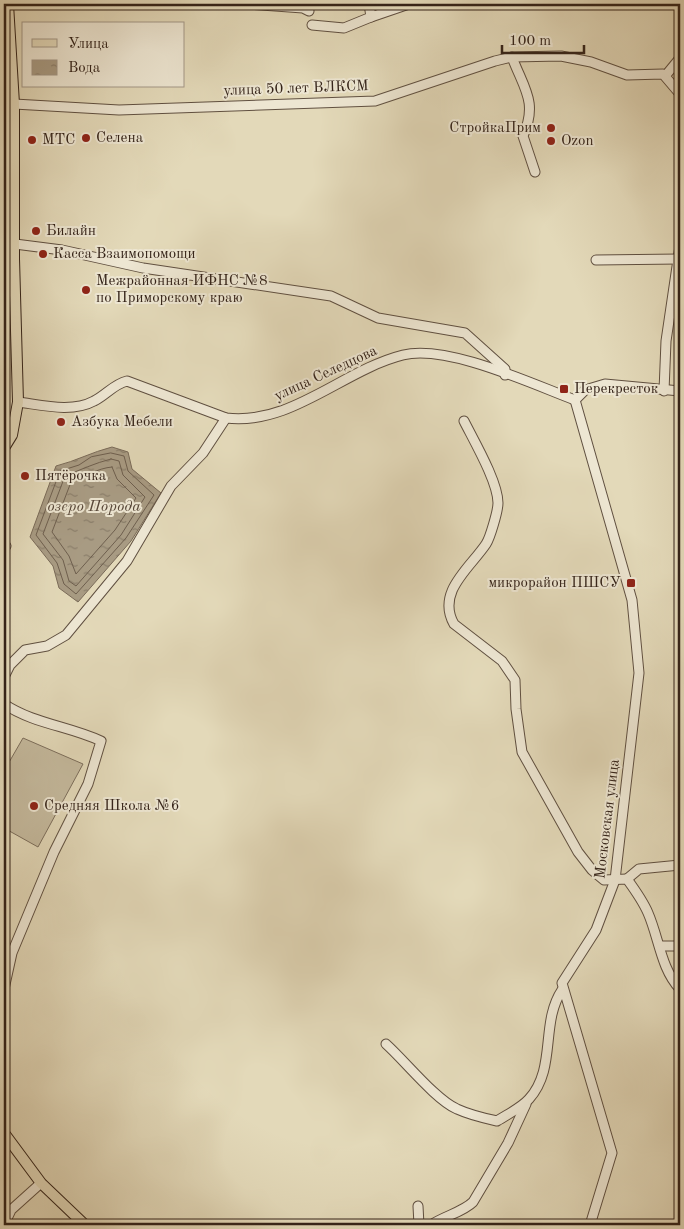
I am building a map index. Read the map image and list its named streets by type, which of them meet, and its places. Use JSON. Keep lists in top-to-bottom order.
{
  "streets": {
    "street": ["улица 50 лет ВЛКСМ", "улица Селедцова", "Московская улица"]
  },
  "crossings": [
    ["улица Селедцова", "Московская улица"]
  ],
  "water": ["озеро Порода"],
  "places": {
    "other": [
      "СтройкаПрим",
      "Селена",
      "МТС",
      "Ozon",
      "Билайн",
      "Касса Взаимопомощи",
      "Межрайонная ИФНС №8 по Приморскому краю",
      "Азбука Мебели",
      "Пятёрочка",
      "Средняя Школа №6"
    ],
    "transit": ["Перекресток", "микрорайон ПШСУ"]
  },
  "legend": ["Улица", "Вода"],
  "scale_bar": "100 m"
}
